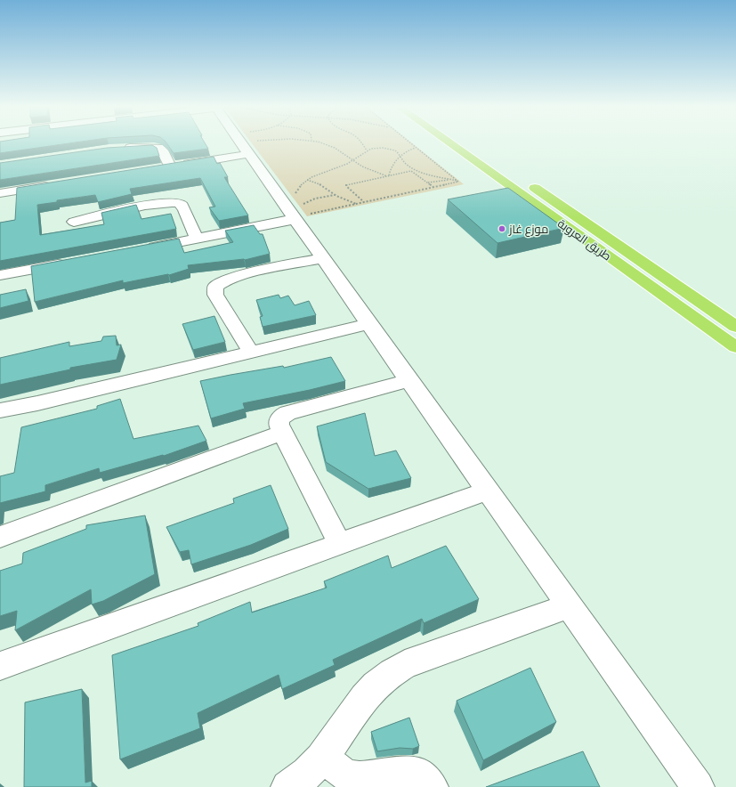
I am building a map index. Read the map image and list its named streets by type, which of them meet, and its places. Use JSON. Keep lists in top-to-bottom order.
{
  "streets": {
    "highway": ["طريق العروبة"]
  },
  "places": ["موزع غاز"]
}
